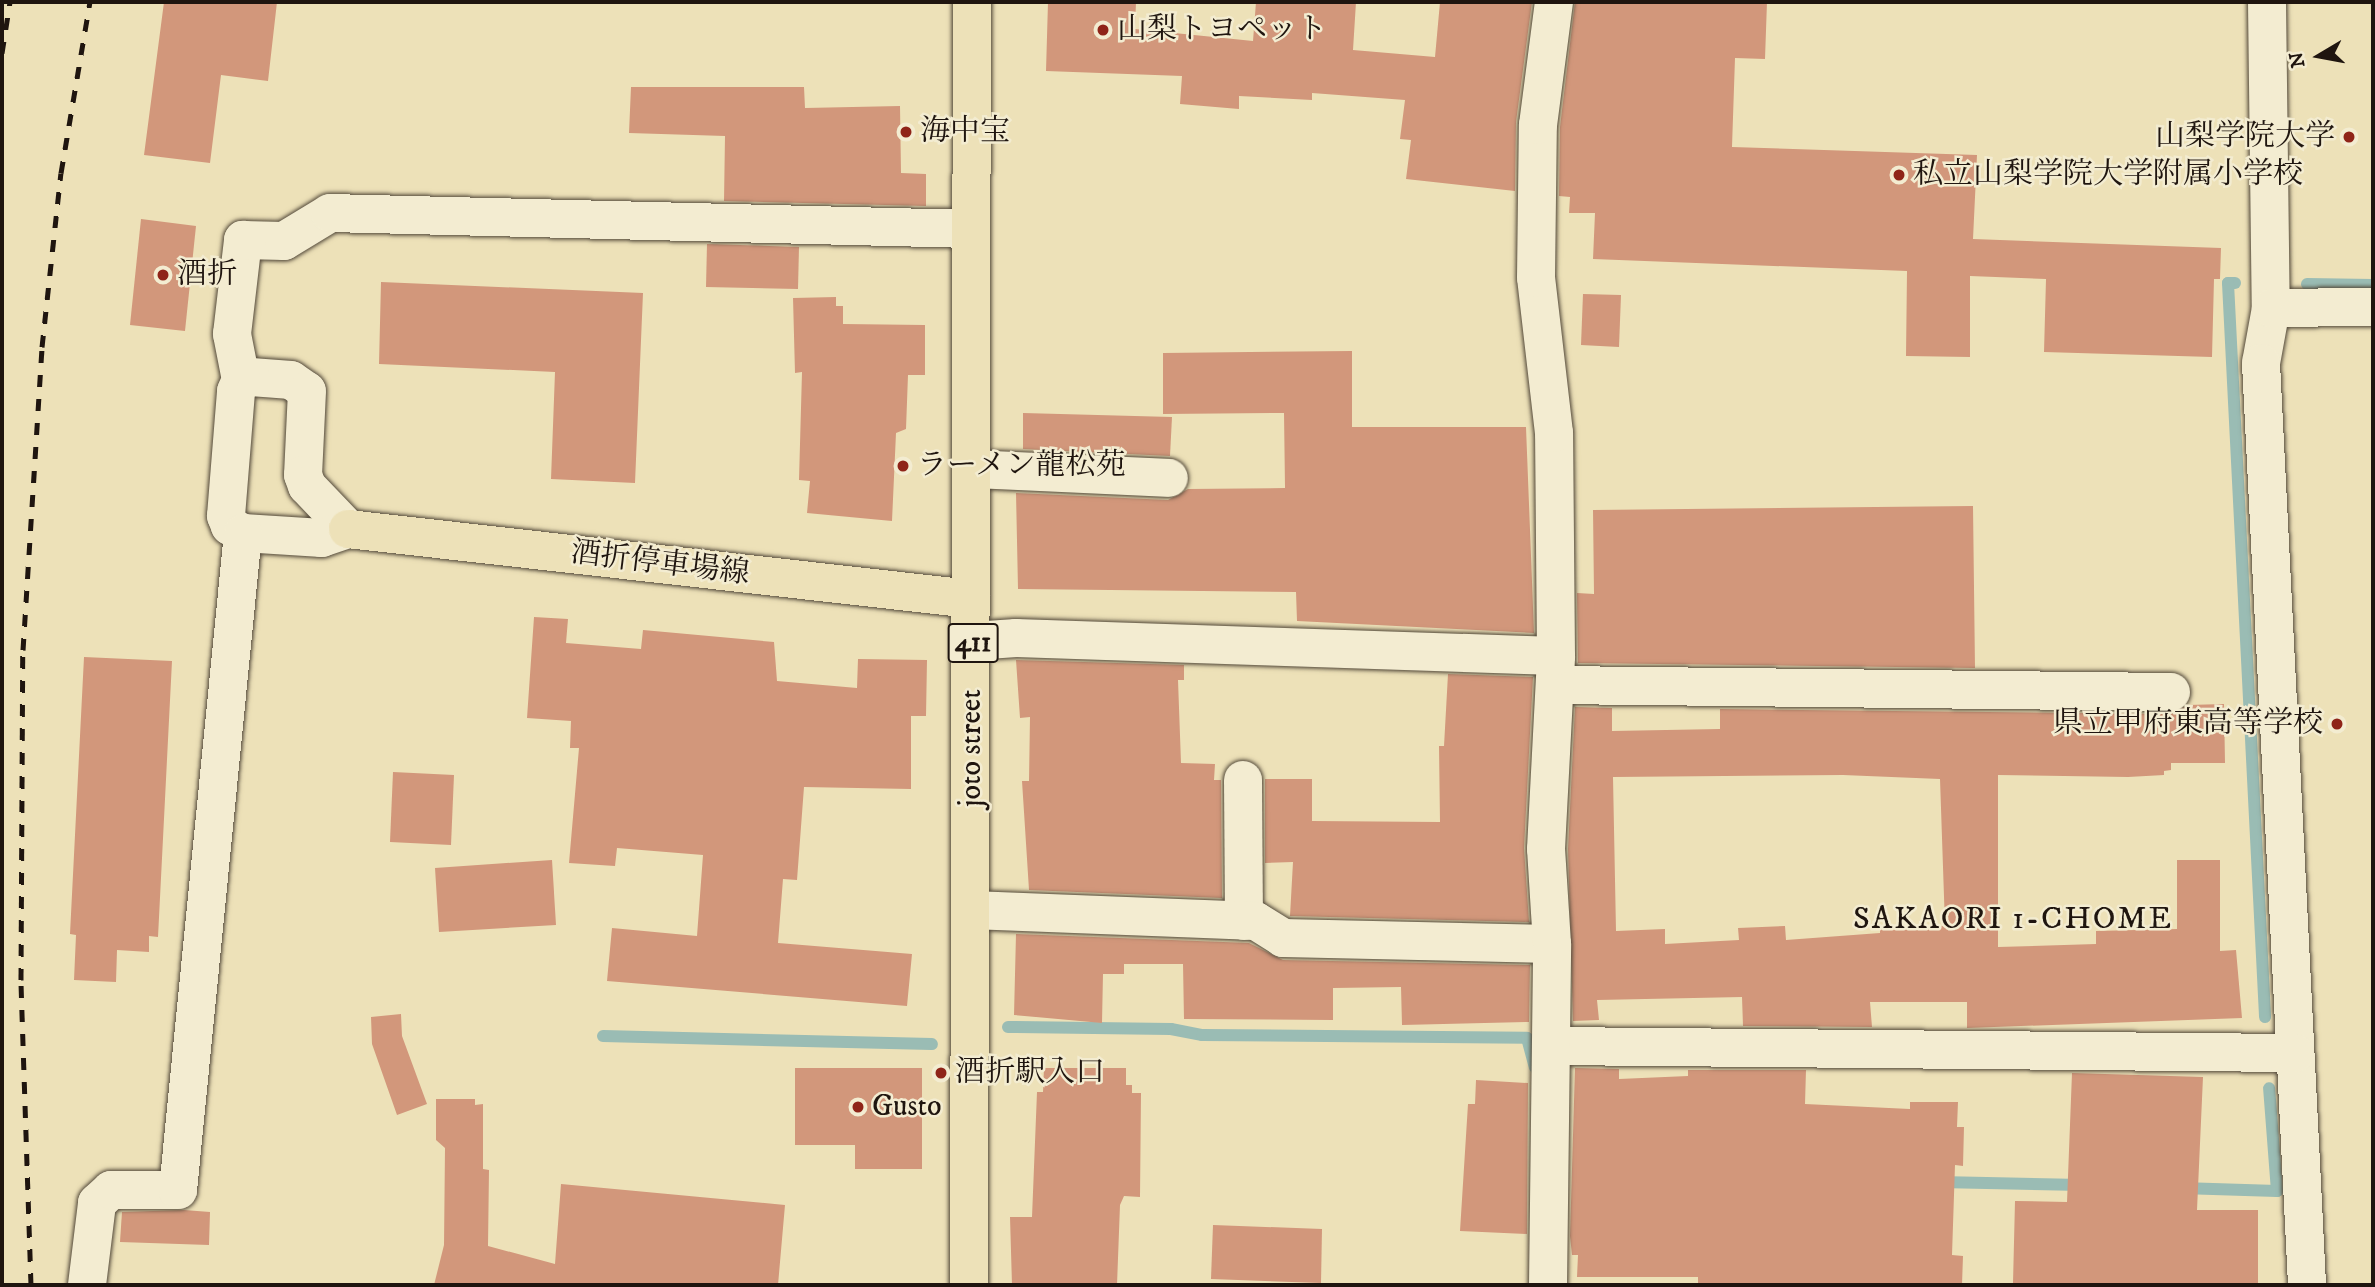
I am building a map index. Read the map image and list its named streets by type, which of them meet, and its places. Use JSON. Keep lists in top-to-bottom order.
{
  "streets": {
    "main road": ["酒折停車場線", "411", "joto street"]
  },
  "crossings": [
    ["酒折停車場線", "joto street"]
  ],
  "districts": ["SAKAORI 1-CHOME"],
  "places": [
    "山梨トヨペット",
    "海中宝",
    "山梨学院大学",
    "私立山梨学院大学附属小学校",
    "酒折",
    "ラーメン龍松苑",
    "県立甲府東高等学校",
    "酒折駅入口",
    "Gusto"
  ],
  "north": "left"
}
